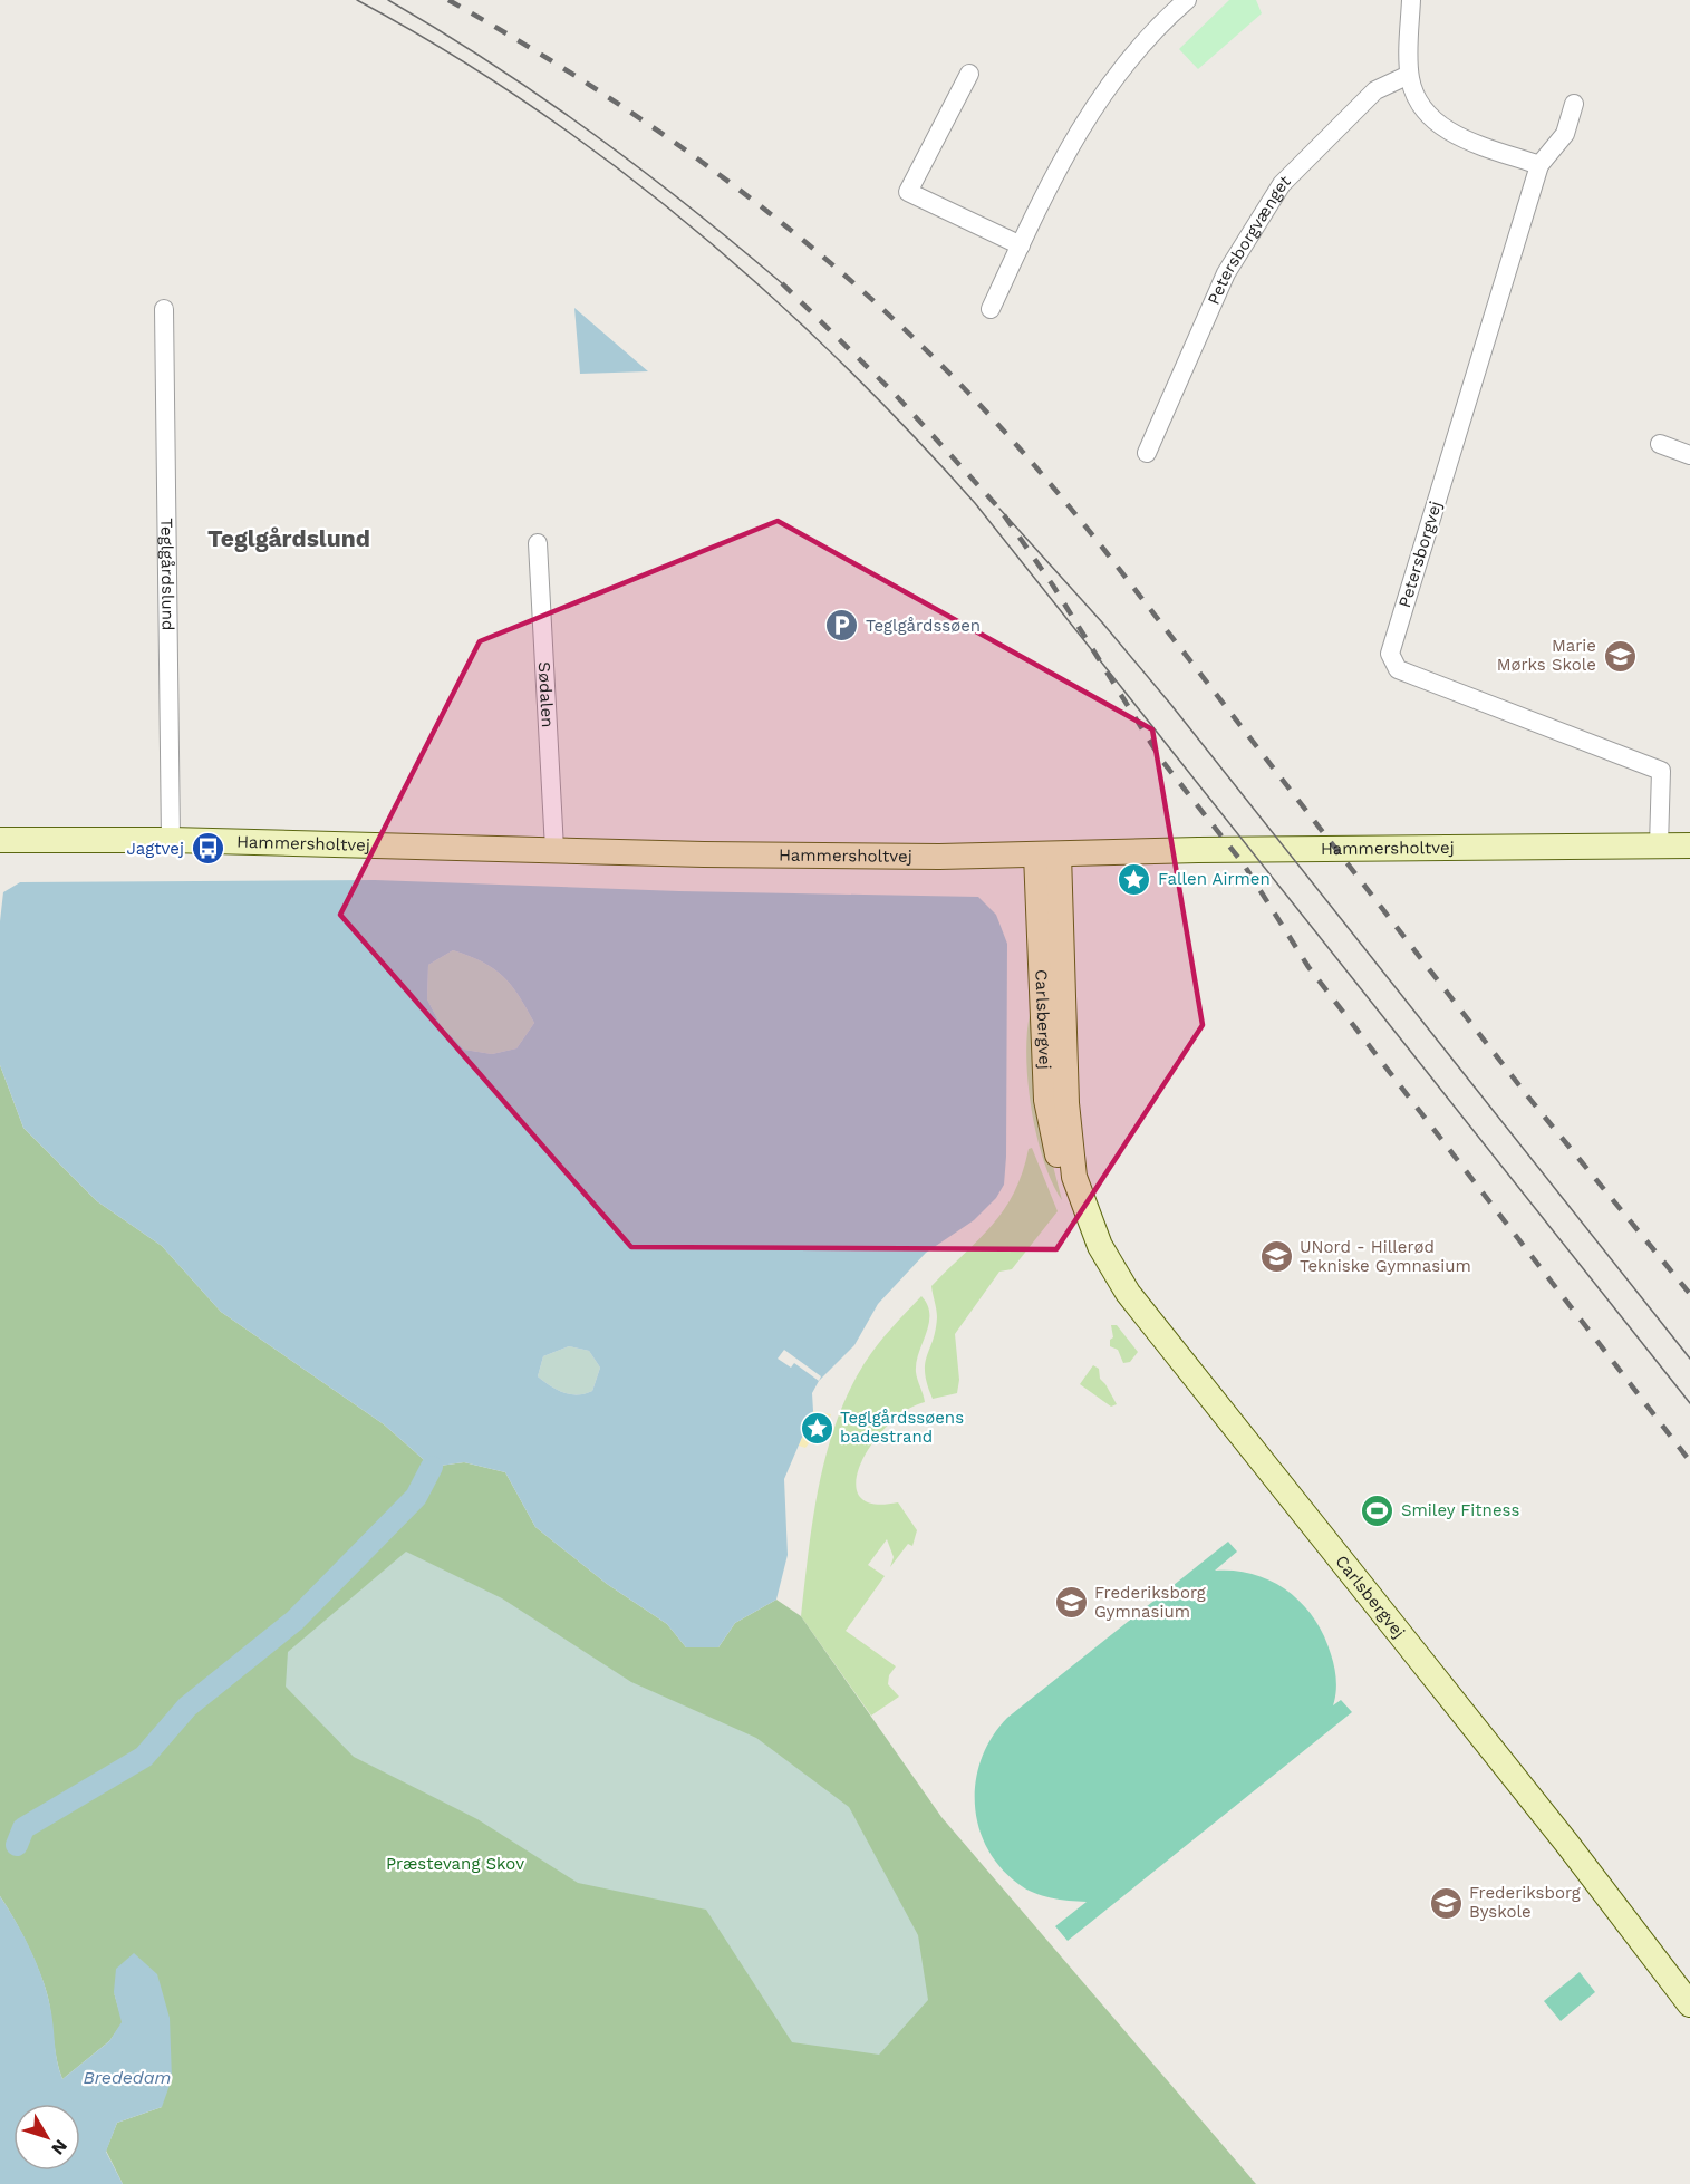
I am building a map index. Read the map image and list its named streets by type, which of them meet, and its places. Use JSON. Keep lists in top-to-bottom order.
{
  "streets": {
    "street": [
      "Petersborgvænget",
      "Petersborgvej",
      "Teglgårdslund",
      "Sødalen",
      "Hammersholtvej",
      "Carlsbergvej"
    ]
  },
  "crossings": [
    ["Petersborgvej", "Hammersholtvej"],
    ["Teglgårdslund", "Hammersholtvej"],
    ["Sødalen", "Hammersholtvej"],
    ["Hammersholtvej", "Carlsbergvej"]
  ],
  "districts": ["Teglgårdslund"],
  "water": ["Brededam"],
  "parks": ["Præstevang Skov"],
  "places": {
    "parking": ["Teglgårdssøen"],
    "school or university": [
      "Marie Mørks Skole",
      "UNord - Hillerød Tekniske Gymnasium",
      "Frederiksborg Gymnasium",
      "Frederiksborg Byskole"
    ],
    "bus stop": ["Jagtvej"],
    "place": ["Fallen Airmen", "Teglgårdssøens badestrand"],
    "sports": ["Smiley Fitness"]
  },
  "north": "bottom right"
}
